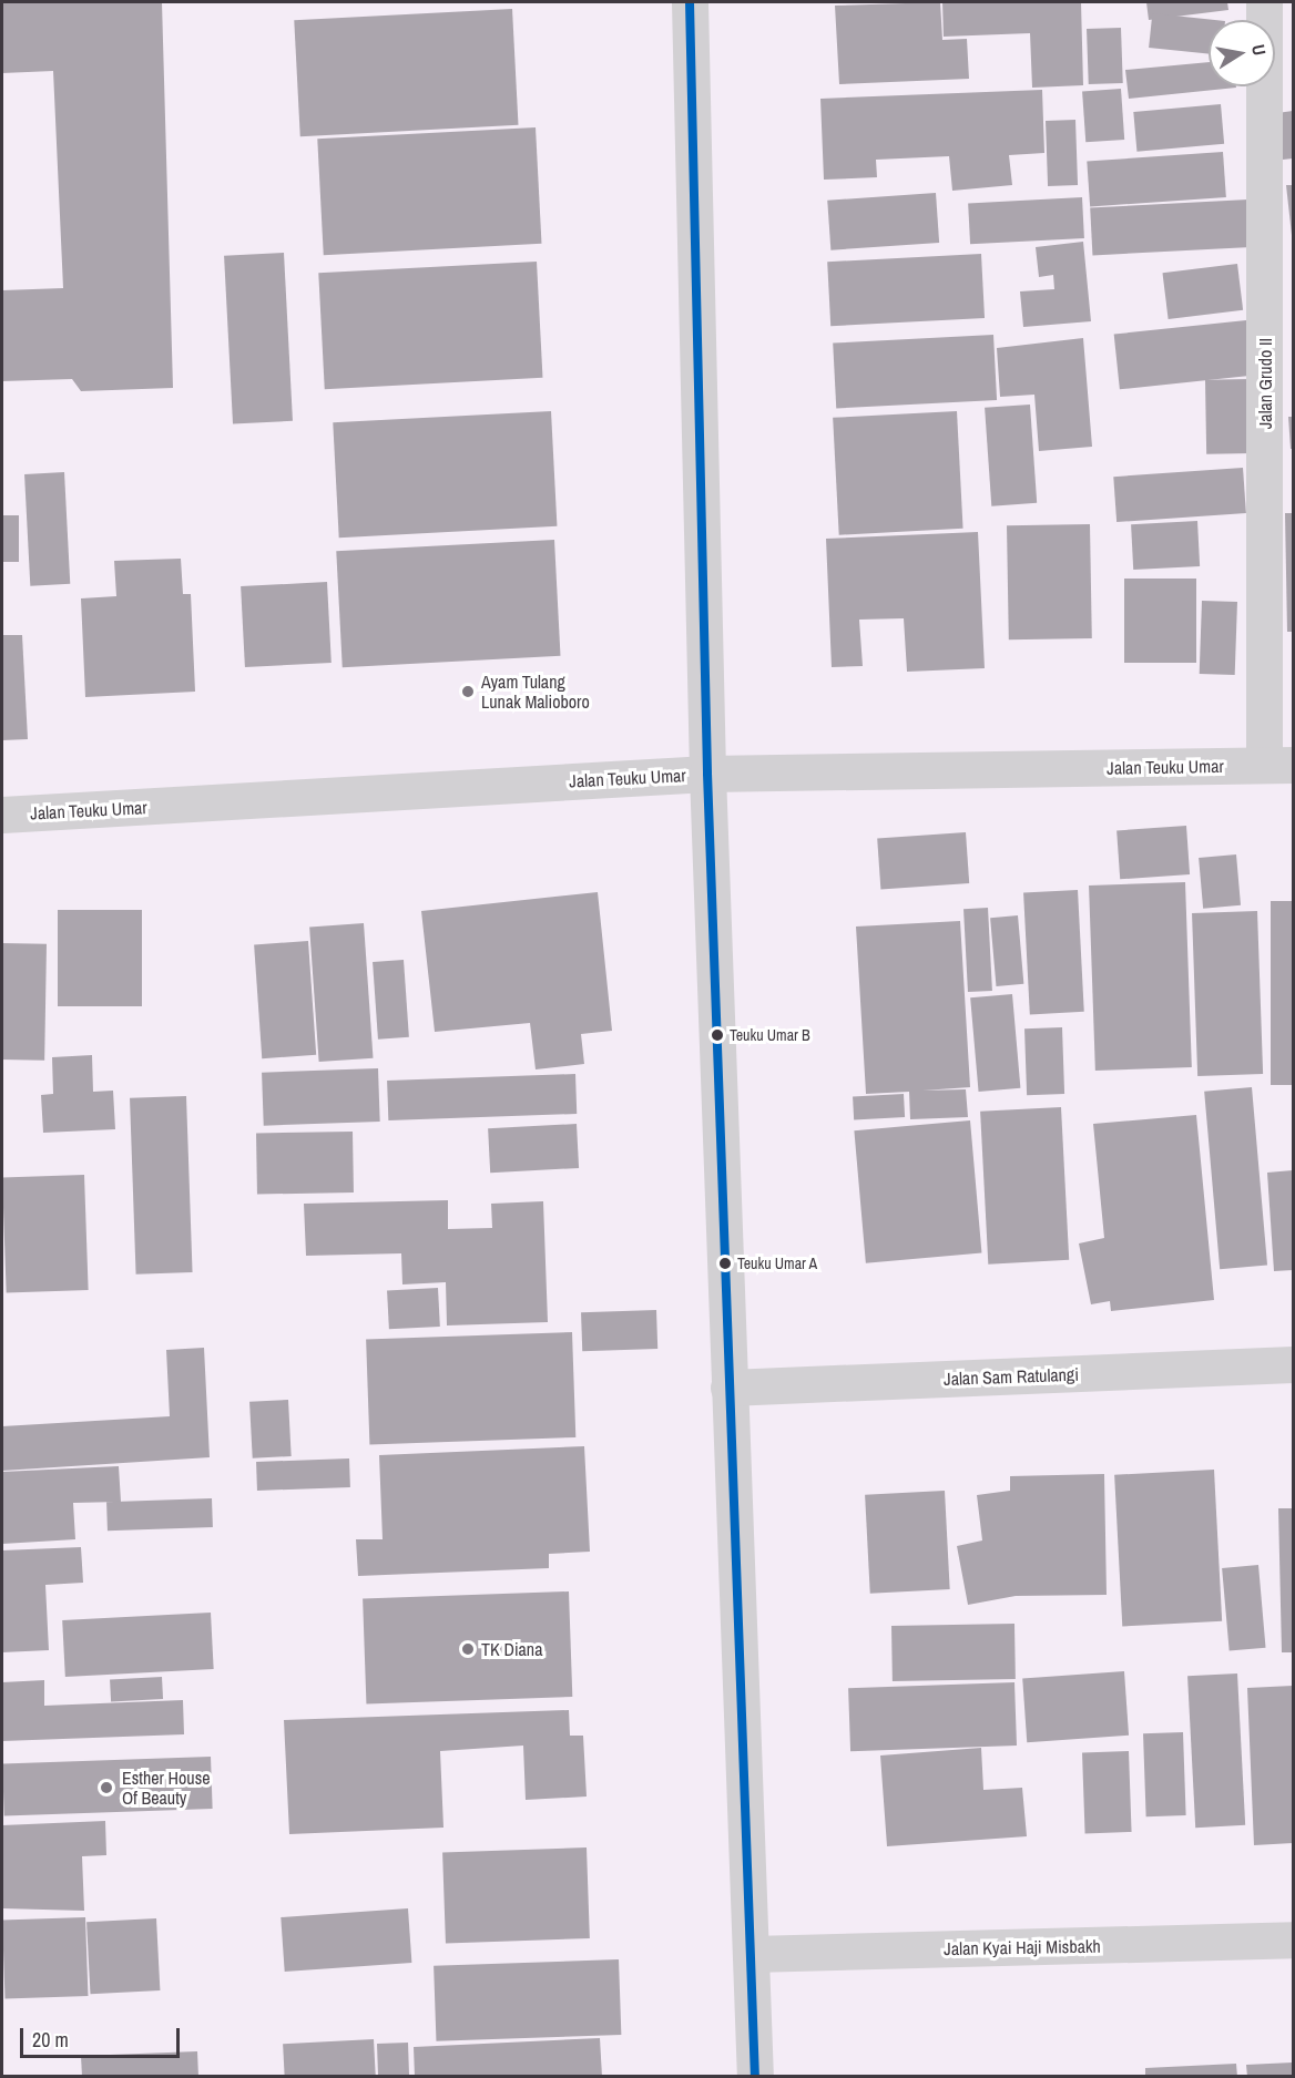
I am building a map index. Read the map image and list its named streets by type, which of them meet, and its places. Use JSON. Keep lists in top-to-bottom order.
{
  "streets": {
    "street": [
      "Jalan Grudo II",
      "Jalan Teuku Umar",
      "Jalan Sam Ratulangi",
      "Jalan Kyai Haji Misbakh"
    ]
  },
  "crossings": [
    ["Jalan Grudo II", "Jalan Teuku Umar"]
  ],
  "places": [
    "Ayam Tulang Lunak Malioboro",
    "Teuku Umar B",
    "Teuku Umar A",
    "TK Diana",
    "Esther House Of Beauty"
  ],
  "scale_bar": "20 m",
  "north": "right"
}
